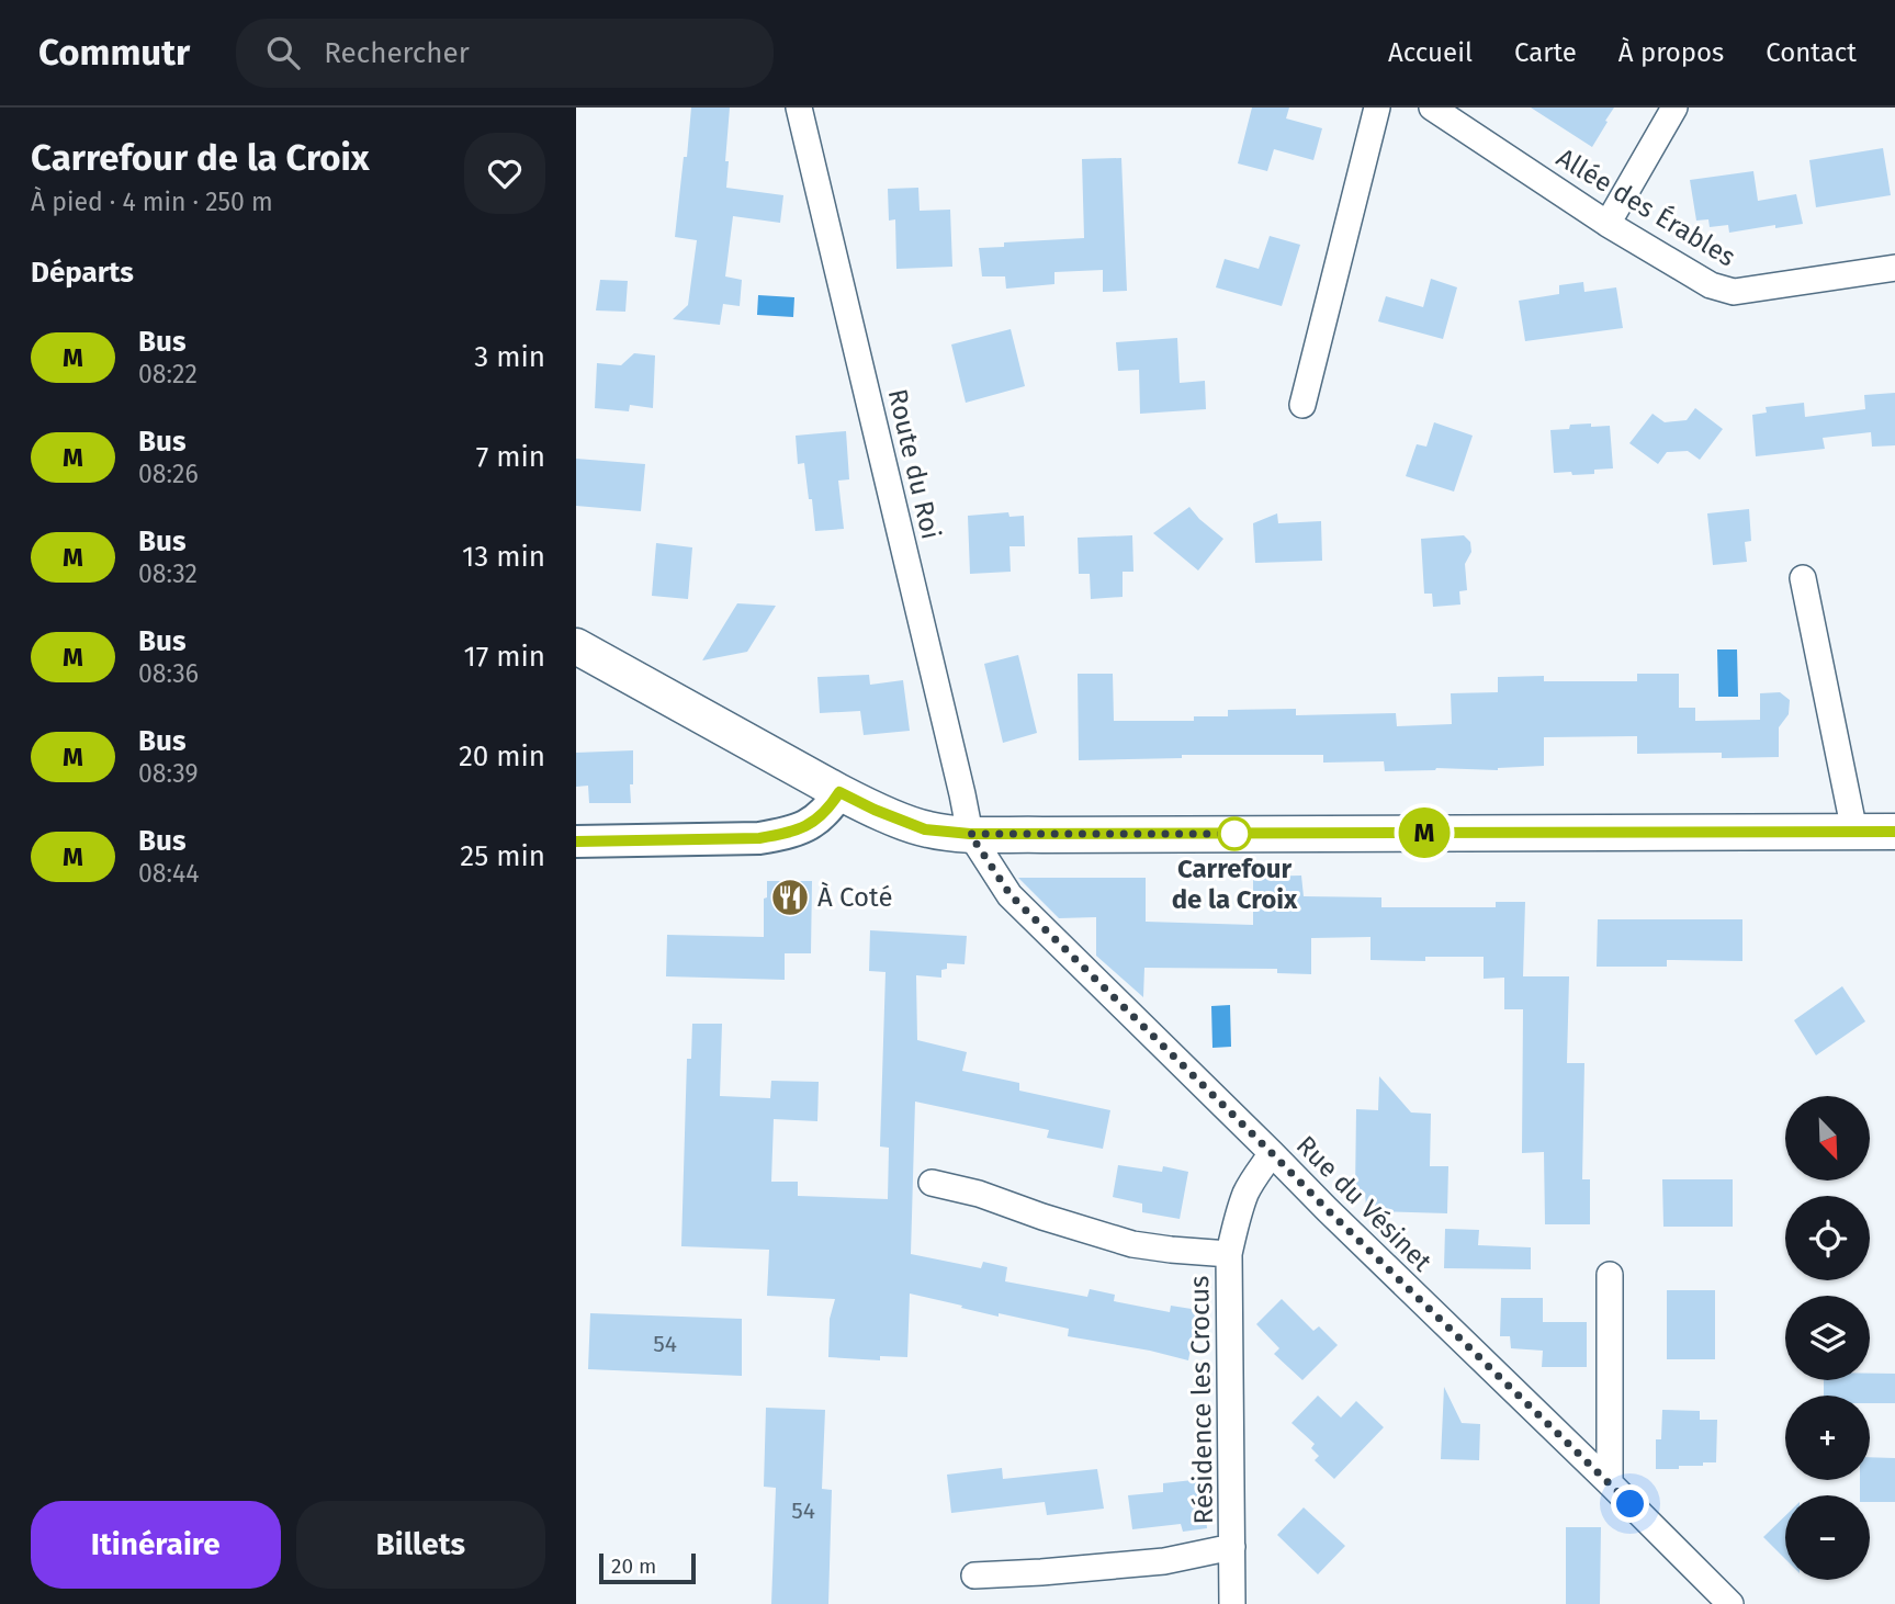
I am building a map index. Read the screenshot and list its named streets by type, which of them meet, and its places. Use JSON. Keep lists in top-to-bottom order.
{
  "streets": {
    "street": [
      "Allée des Érables",
      "Route du Roi",
      "Rue du Vésinet",
      "Résidence les Crocus"
    ]
  },
  "crossings": [
    ["Route du Roi", "Rue du Vésinet"],
    ["Rue du Vésinet", "Résidence les Crocus"]
  ],
  "places": {
    "other": ["Carrefour de la Croix"],
    "restaurant": ["À Coté"]
  },
  "lines": ["bus line M"],
  "house_numbers": ["54", "54"],
  "scale_bar": "20 m",
  "north": "bottom right",
  "page": {
    "header": "Commutr",
    "search": "Rechercher",
    "nav": [
      "Accueil",
      "Carte",
      "À propos",
      "Contact"
    ],
    "heading": [
      ["Carrefour de la Croix", "À pied · 4 min · 250 m"],
      "Départs"
    ],
    "on_map": "M",
    "list": [
      {
        "mark": "M",
        "name": "Bus",
        "note": "08:22",
        "value": "3 min"
      },
      {
        "mark": "M",
        "name": "Bus",
        "note": "08:26",
        "value": "7 min"
      },
      {
        "mark": "M",
        "name": "Bus",
        "note": "08:32",
        "value": "13 min"
      },
      {
        "mark": "M",
        "name": "Bus",
        "note": "08:36",
        "value": "17 min"
      },
      {
        "mark": "M",
        "name": "Bus",
        "note": "08:39",
        "value": "20 min"
      },
      {
        "mark": "M",
        "name": "Bus",
        "note": "08:44",
        "value": "25 min"
      }
    ],
    "map_buttons": ["+", "−"],
    "buttons": ["Itinéraire", "Billets"],
    "scale": "20 m"
  }
}
